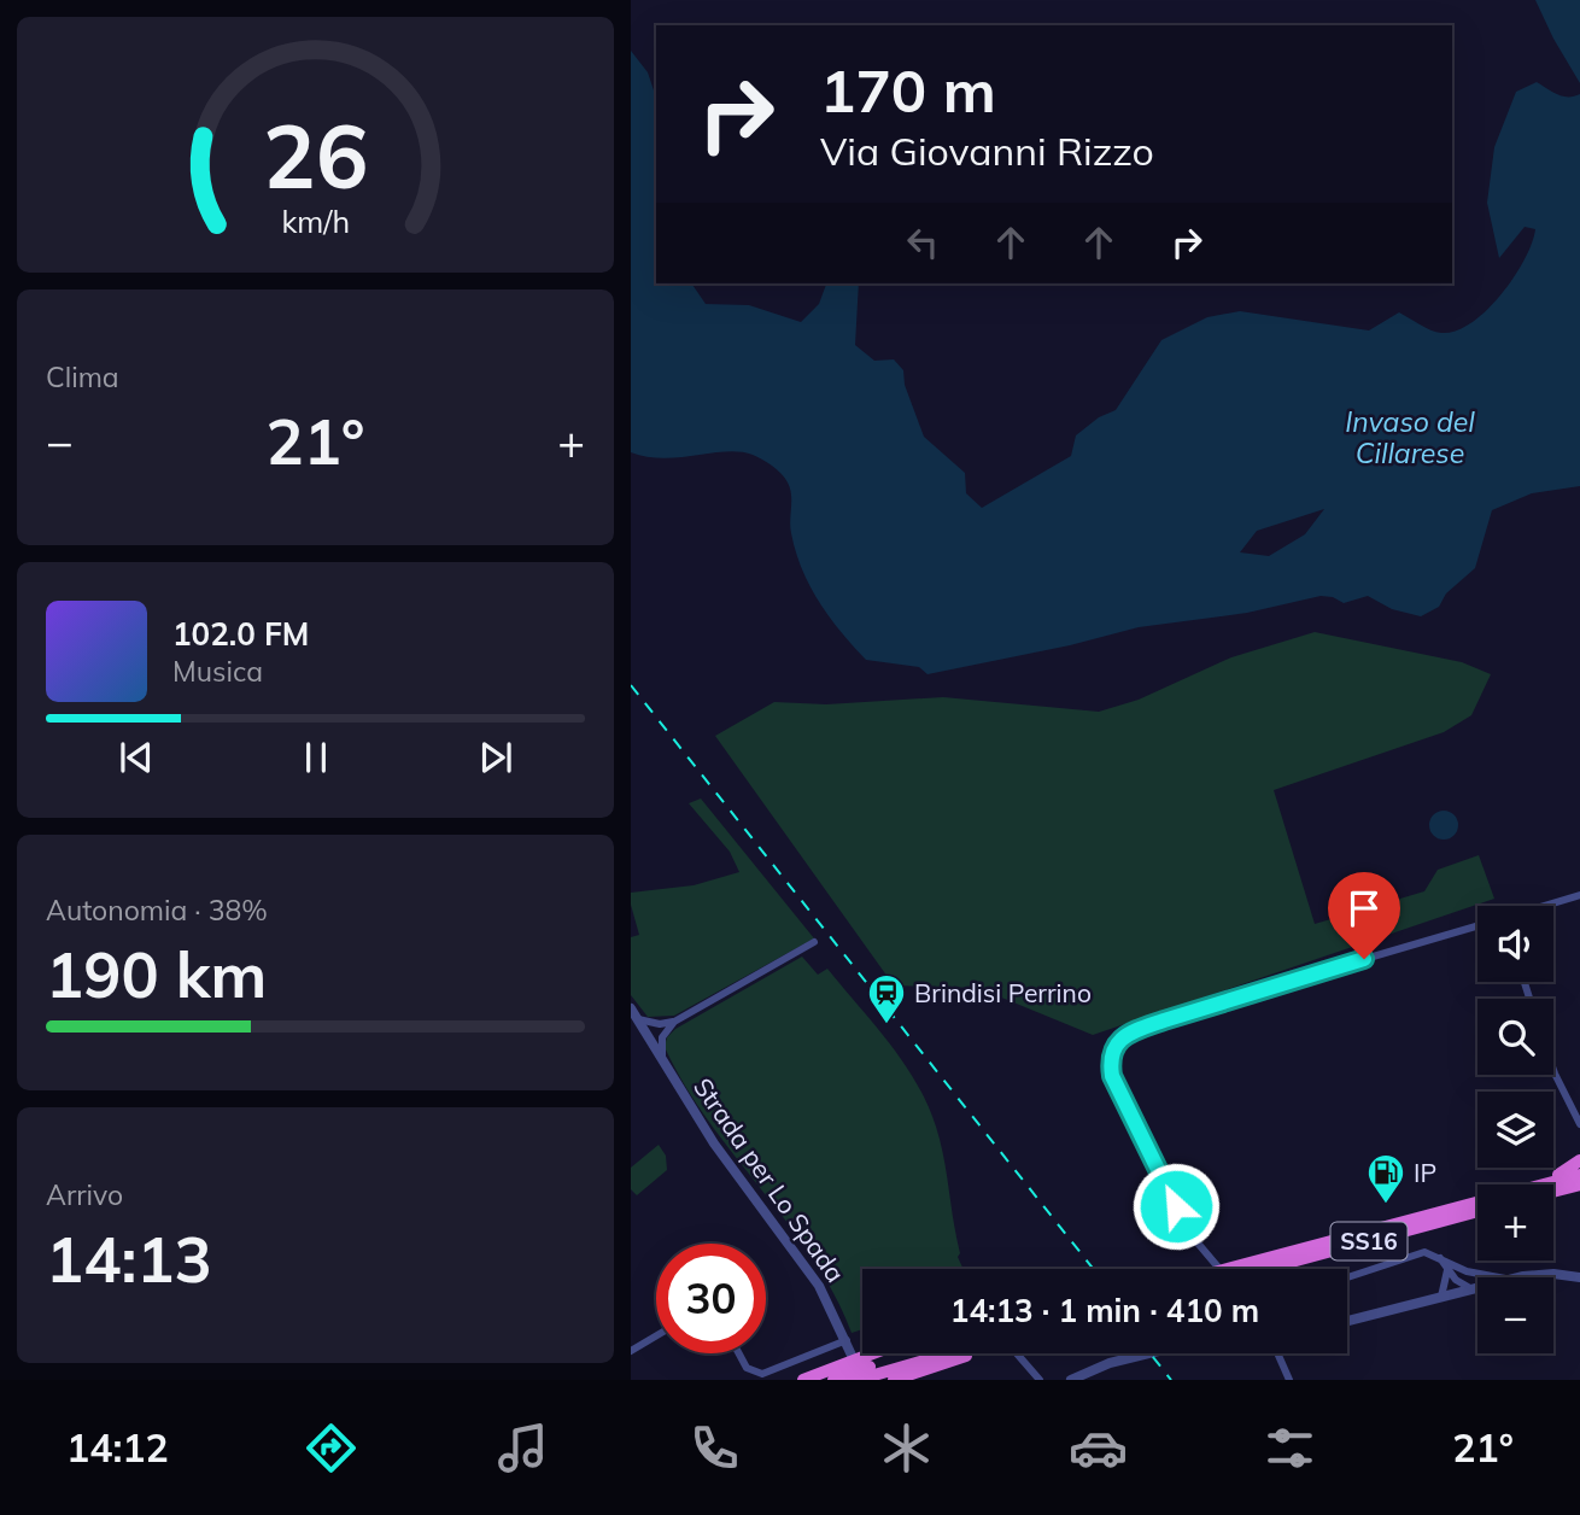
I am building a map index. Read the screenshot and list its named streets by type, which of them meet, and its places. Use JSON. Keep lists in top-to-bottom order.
{
  "streets": {
    "highway": ["SS16"],
    "street": ["Strada per Lo Spada"]
  },
  "water": ["Invaso del Cillarese"],
  "places": {
    "station": ["Brindisi Perrino"],
    "fuel station": ["IP"]
  },
  "page": {
    "turn": ["170 m", "Via Giovanni Rizzo"],
    "tile": [
      "Clima",
      ["Autonomia · 38%", "190 km"],
      ["Arrivo", "14:13"]
    ],
    "heat": ["−", "21°", "+"],
    "song": ["102.0 FM", "Musica"],
    "map_buttons": ["+", "−"],
    "limit": "30",
    "trip": "14:13 · 1 min · 410 m",
    "tabs": ["14:12", "21°"],
    "gauge": ["26", "km/h"]
  }
}
